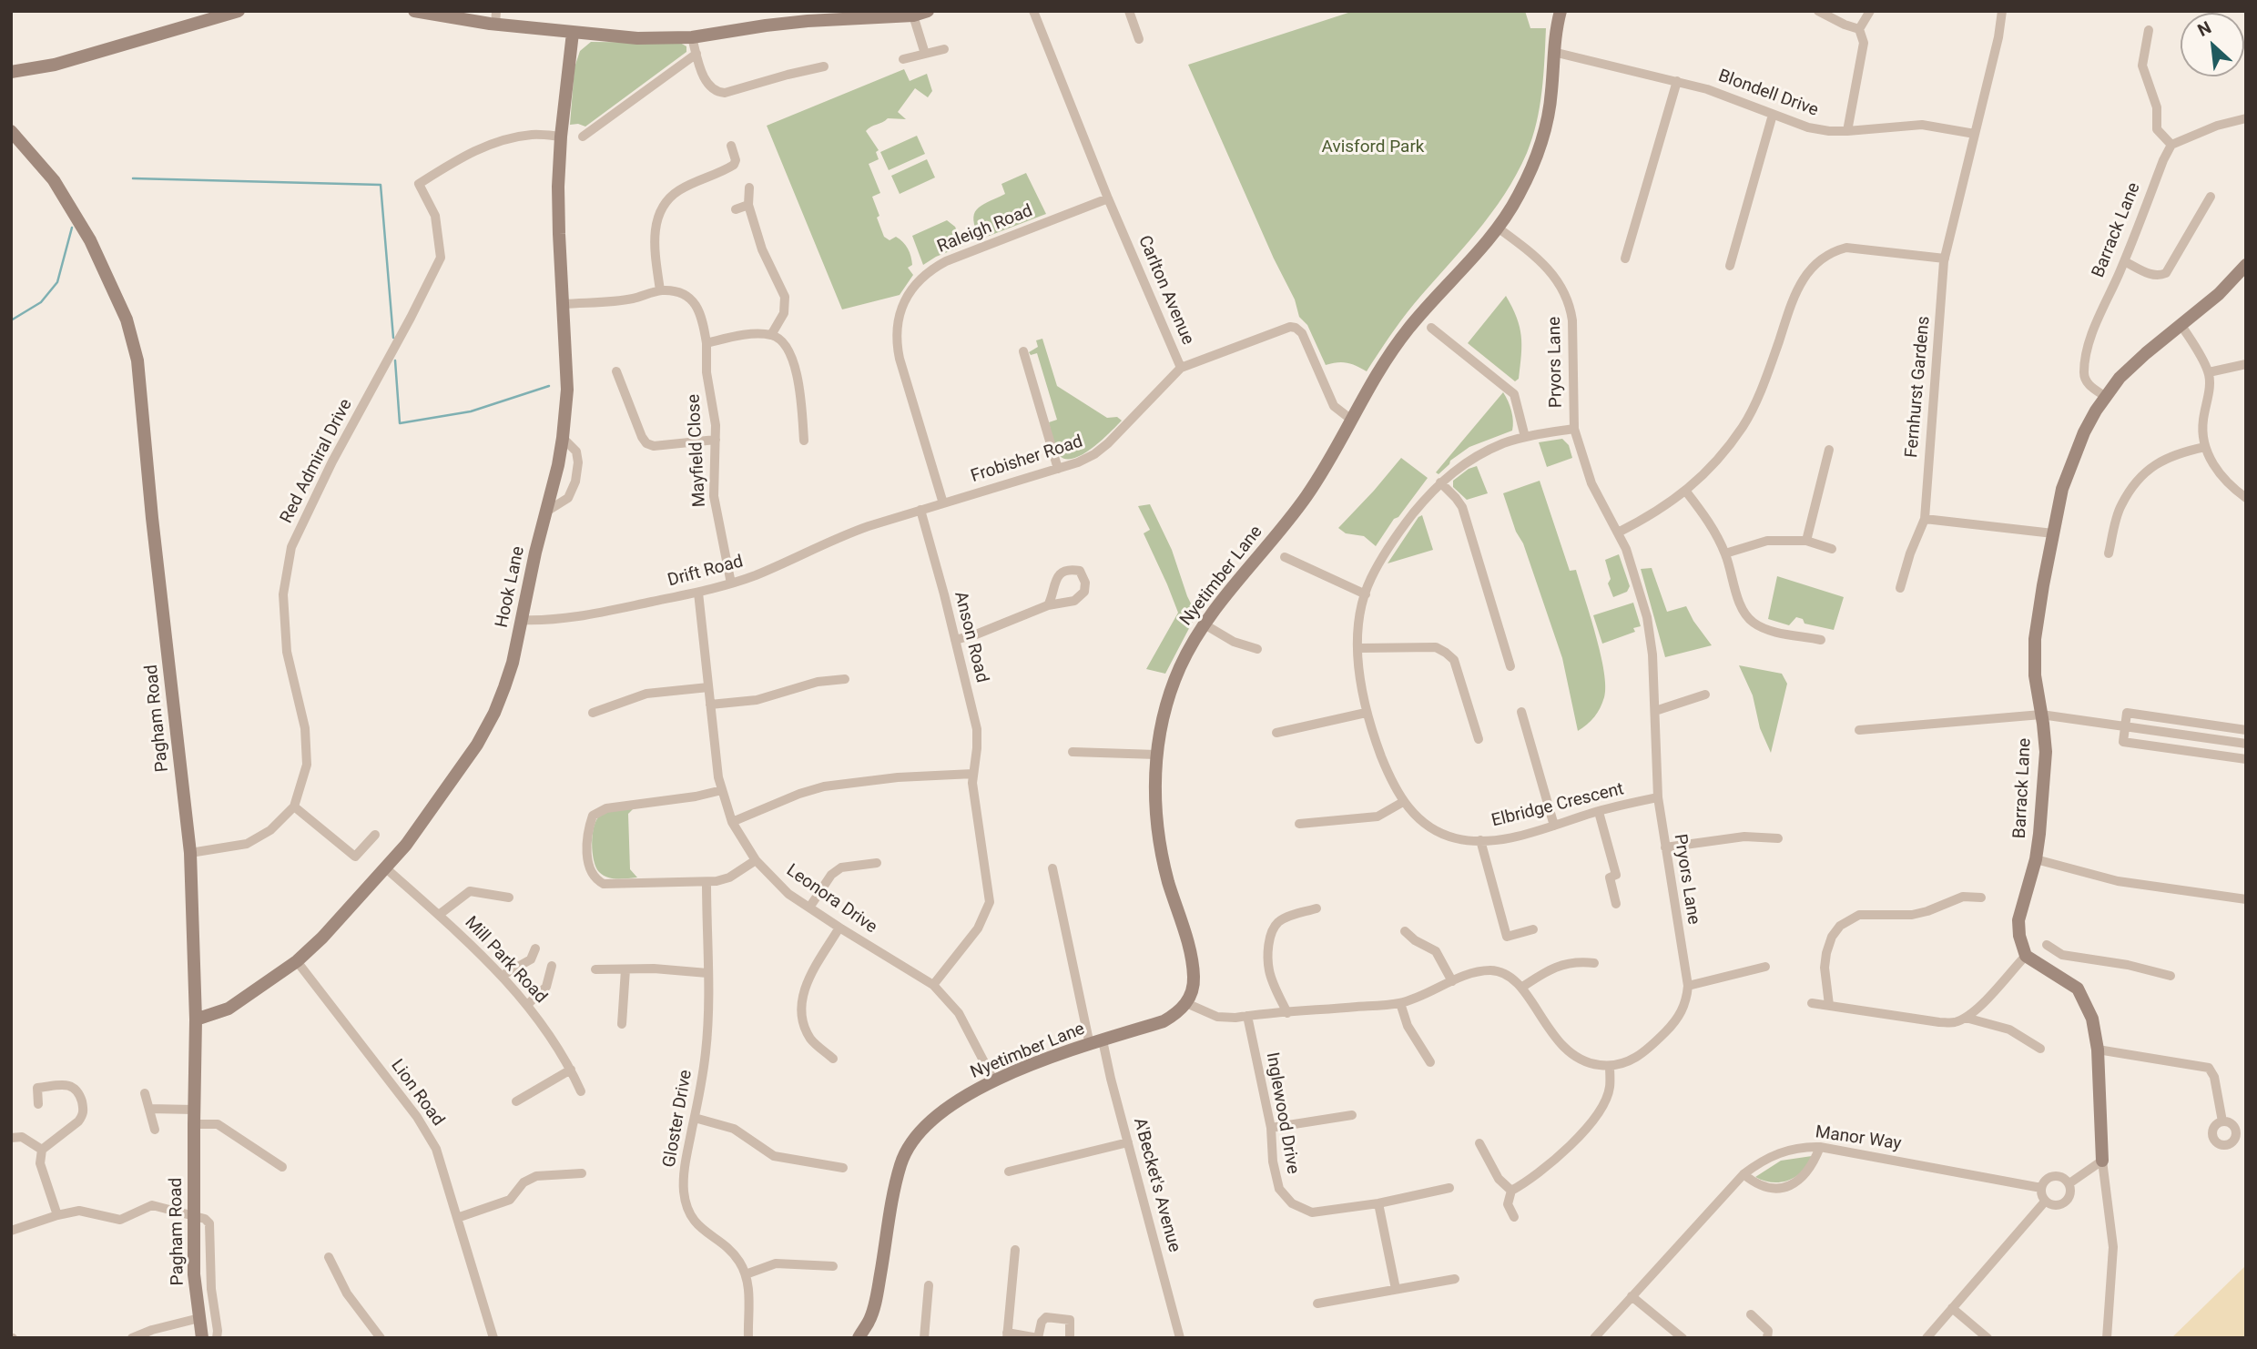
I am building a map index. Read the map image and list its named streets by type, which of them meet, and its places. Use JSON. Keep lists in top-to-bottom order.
{
  "streets": {
    "street": [
      "Blondell Drive",
      "Raleigh Road",
      "Barrack Lane",
      "Carlton Avenue",
      "Pryors Lane",
      "Fernhurst Gardens",
      "Mayfield Close",
      "Frobisher Road",
      "Red Admiral Drive",
      "Drift Road",
      "Nyetimber Lane",
      "Hook Lane",
      "Anson Road",
      "Pagham Road",
      "Elbridge Crescent",
      "Leonora Drive",
      "Mill Park Road",
      "Lion Road",
      "Inglewood Drive",
      "Gloster Drive",
      "Manor Way",
      "A'Becket's Avenue"
    ]
  },
  "crossings": [
    ["Blondell Drive", "Fernhurst Gardens"],
    ["Blondell Drive", "Nyetimber Lane"],
    ["Raleigh Road", "Carlton Avenue"],
    ["Raleigh Road", "Frobisher Road"],
    ["Carlton Avenue", "Frobisher Road"],
    ["Carlton Avenue", "Nyetimber Lane"],
    ["Pryors Lane", "Nyetimber Lane"],
    ["Pryors Lane", "Elbridge Crescent"],
    ["Mayfield Close", "Drift Road"],
    ["Frobisher Road", "Drift Road"],
    ["Frobisher Road", "Anson Road"],
    ["Red Admiral Drive", "Hook Lane"],
    ["Red Admiral Drive", "Pagham Road"],
    ["Drift Road", "Hook Lane"],
    ["Drift Road", "Leonora Drive"],
    ["Nyetimber Lane", "Leonora Drive"],
    ["Nyetimber Lane", "A'Becket's Avenue"],
    ["Hook Lane", "Pagham Road"],
    ["Hook Lane", "Mill Park Road"],
    ["Hook Lane", "Lion Road"],
    ["Anson Road", "Leonora Drive"]
  ],
  "parks": ["Avisford Park"],
  "north": "top left"
}
